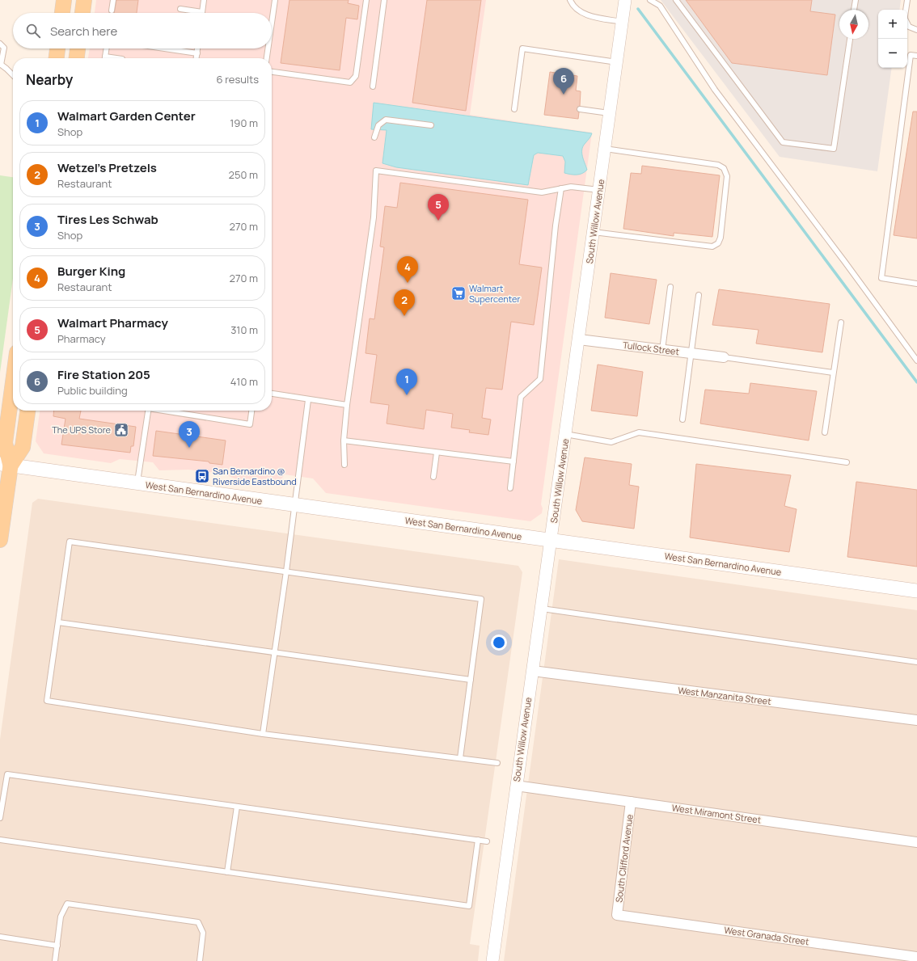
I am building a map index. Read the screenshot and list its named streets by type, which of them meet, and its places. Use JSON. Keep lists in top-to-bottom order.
{
  "streets": {
    "main road": ["West San Bernardino Avenue"],
    "street": [
      "South Willow Avenue",
      "Tullock Street",
      "West Manzanita Street",
      "West Miramont Street",
      "South Clifford Avenue",
      "West Granada Street"
    ]
  },
  "crossings": [
    ["South Willow Avenue", "Tullock Street"],
    ["South Willow Avenue", "West San Bernardino Avenue"],
    ["South Willow Avenue", "West Manzanita Street"],
    ["South Willow Avenue", "West Miramont Street"],
    ["West Miramont Street", "South Clifford Avenue"],
    ["South Clifford Avenue", "West Granada Street"]
  ],
  "places": {
    "supermarket": ["Walmart Supercenter"],
    "public building": ["The UPS Store"],
    "bus stop": ["San Bernardino @ Riverside Eastbound"]
  },
  "north": "bottom",
  "page": {
    "map_buttons": ["+", "−"],
    "search": "Search here",
    "heading": ["Nearby", "6 results"],
    "pins": [
      "6",
      "5",
      "4",
      "2",
      "1",
      "3"
    ],
    "list": [
      {
        "mark": "1",
        "name": "Walmart Garden Center",
        "note": "Shop",
        "value": "190 m"
      },
      {
        "mark": "2",
        "name": "Wetzel's Pretzels",
        "note": "Restaurant",
        "value": "250 m"
      },
      {
        "mark": "3",
        "name": "Tires Les Schwab",
        "note": "Shop",
        "value": "270 m"
      },
      {
        "mark": "4",
        "name": "Burger King",
        "note": "Restaurant",
        "value": "270 m"
      },
      {
        "mark": "5",
        "name": "Walmart Pharmacy",
        "note": "Pharmacy",
        "value": "310 m"
      },
      {
        "mark": "6",
        "name": "Fire Station 205",
        "note": "Public building",
        "value": "410 m"
      }
    ]
  }
}
